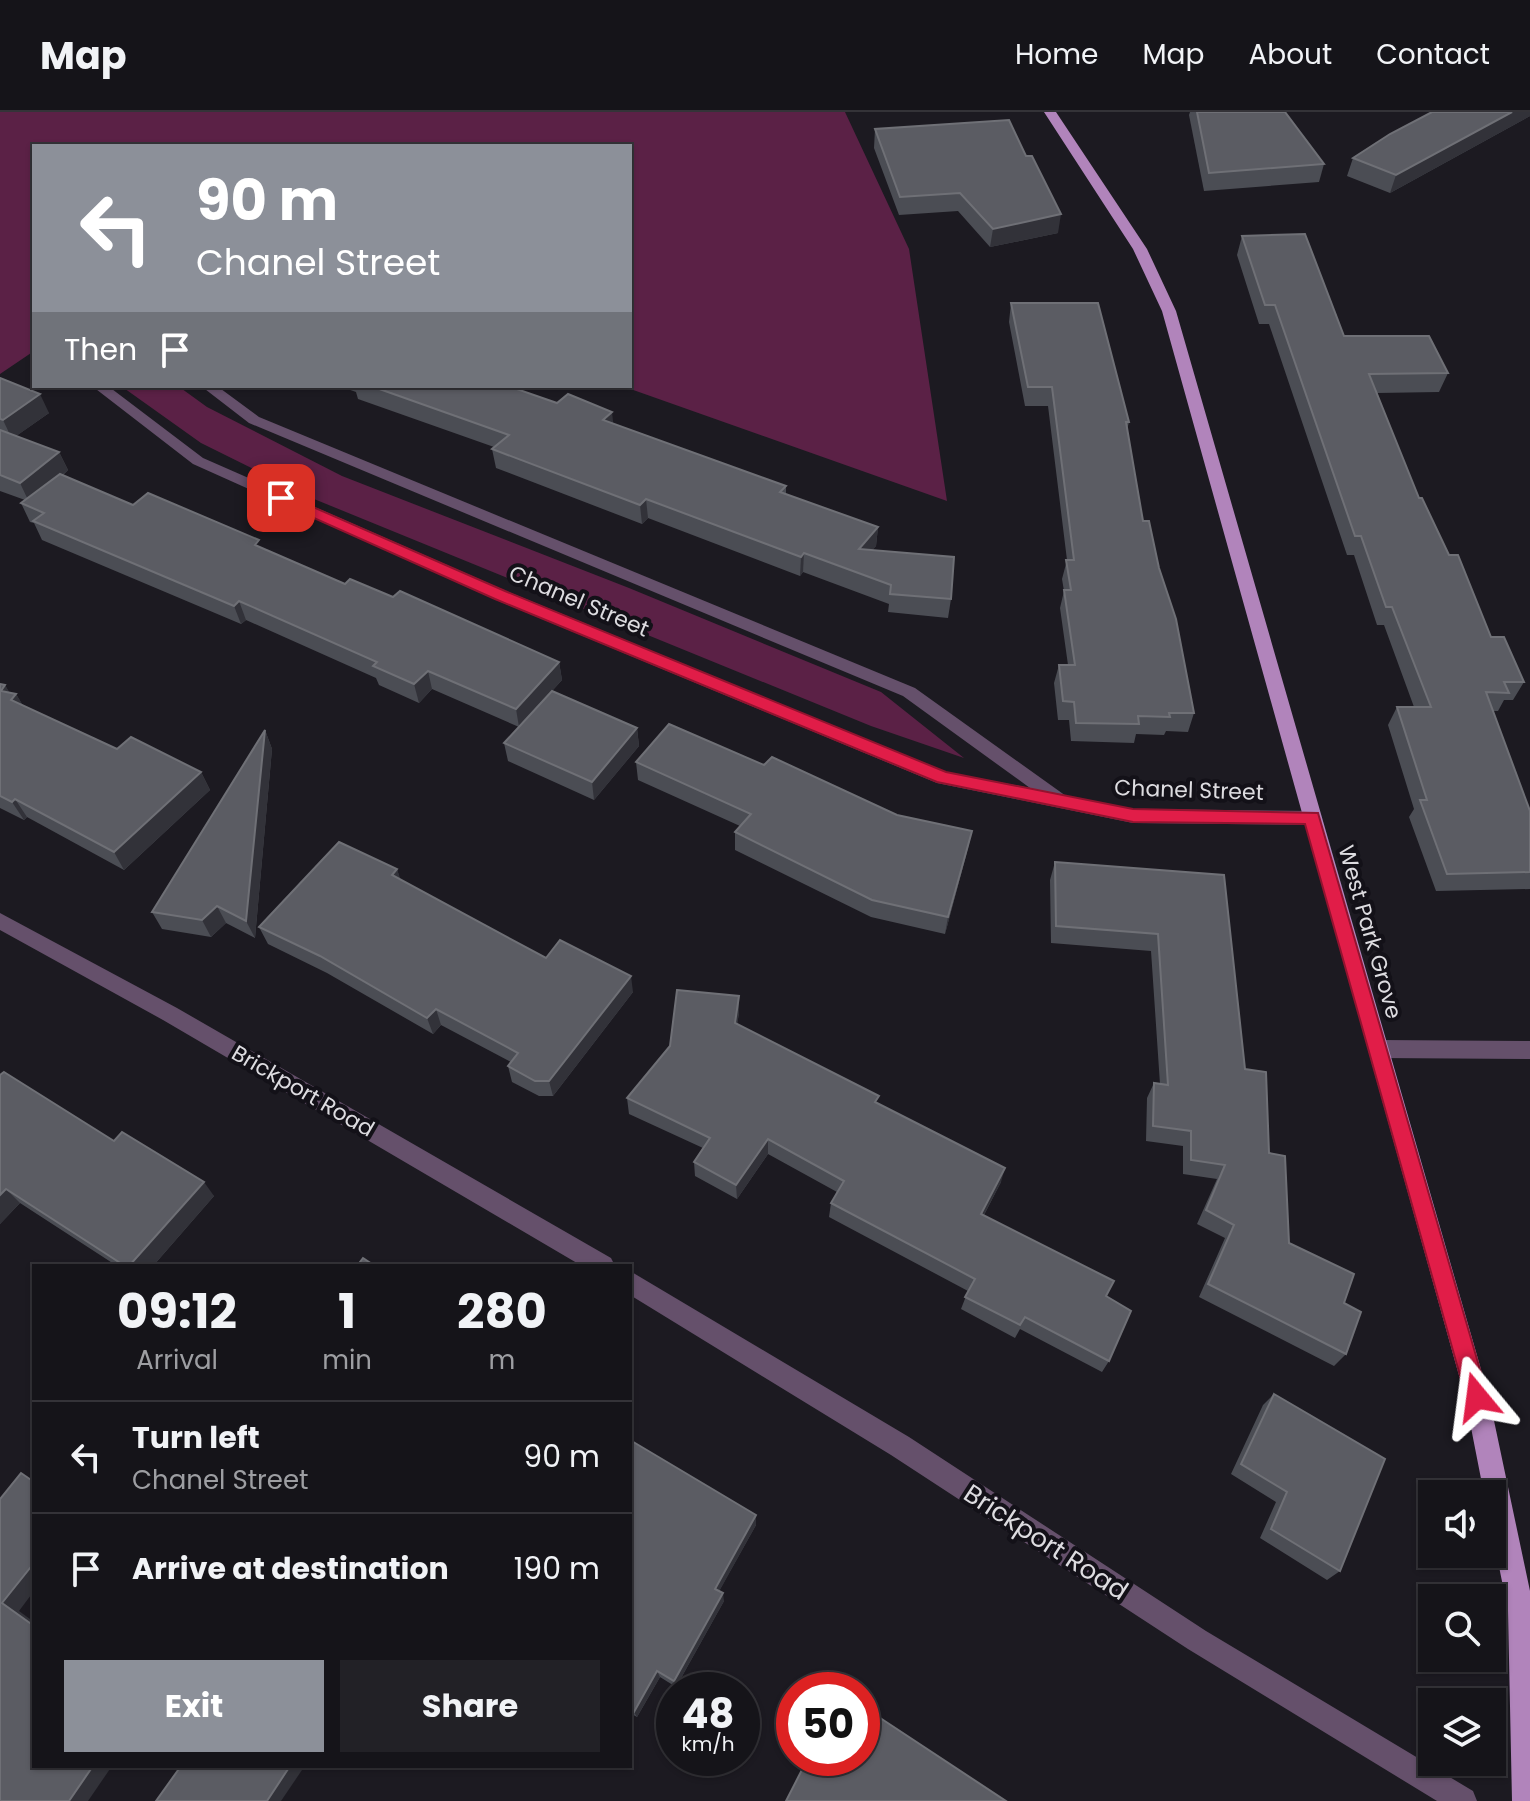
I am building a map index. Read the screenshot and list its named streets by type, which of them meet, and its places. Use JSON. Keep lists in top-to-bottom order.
{
  "streets": {
    "main road": ["West Park Grove"],
    "street": ["Chanel Street", "Brickport Road"]
  },
  "crossings": [
    ["Chanel Street", "West Park Grove"]
  ],
  "page": {
    "header": "Map",
    "nav": [
      "Home",
      "Map",
      "About",
      "Contact"
    ],
    "turn": ["90 m", "Chanel Street"],
    "then": "Then",
    "eta": [
      "09:12",
      "Arrival",
      "1",
      "min",
      "280",
      "m"
    ],
    "list": [
      {
        "name": "Turn left",
        "note": "Chanel Street",
        "value": "90 m"
      },
      {
        "name": "Arrive at destination",
        "value": "190 m"
      }
    ],
    "buttons": ["Exit", "Share"],
    "speed": "48 km/h",
    "limit": "50"
  }
}
